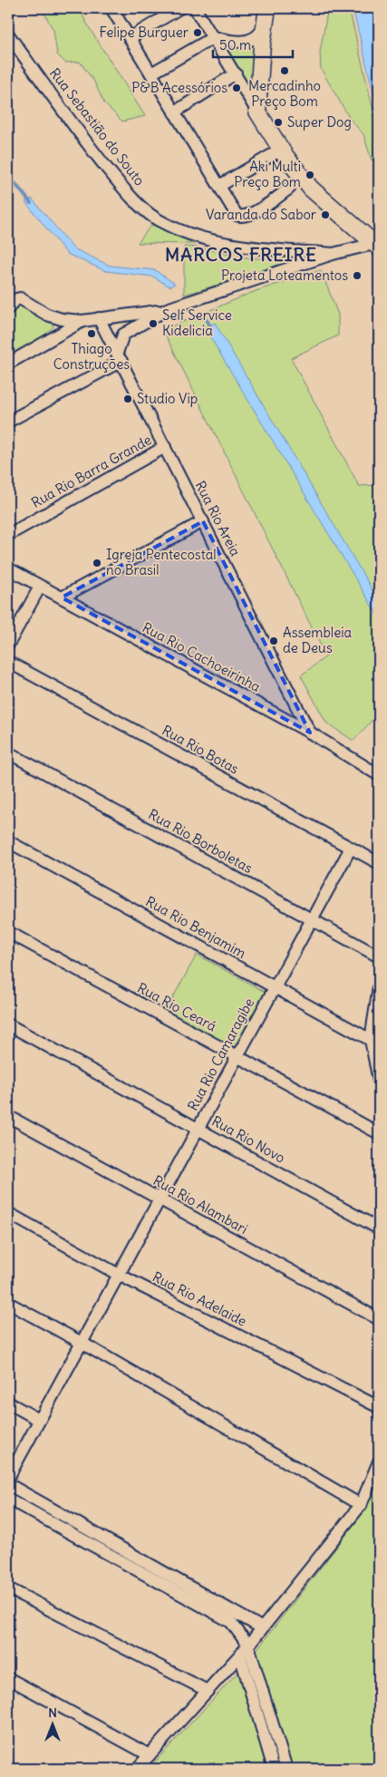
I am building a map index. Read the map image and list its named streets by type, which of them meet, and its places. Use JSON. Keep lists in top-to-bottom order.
{
  "streets": {
    "street": [
      "Rua Sebastião do Souto",
      "Rua Rio Barra Grande",
      "Rua Rio Areia",
      "Rua Rio Cachoeirinha",
      "Rua Rio Botas",
      "Rua Rio Borboletas",
      "Rua Rio Benjamim",
      "Rua Rio Ceará",
      "Rua Rio Camaragibe",
      "Rua Rio Novo",
      "Rua Rio Alambari",
      "Rua Rio Adelaide"
    ]
  },
  "crossings": [
    ["Rua Rio Barra Grande", "Rua Rio Areia"],
    ["Rua Rio Areia", "Rua Rio Cachoeirinha"],
    ["Rua Rio Botas", "Rua Rio Camaragibe"],
    ["Rua Rio Borboletas", "Rua Rio Camaragibe"],
    ["Rua Rio Benjamim", "Rua Rio Camaragibe"],
    ["Rua Rio Ceará", "Rua Rio Camaragibe"],
    ["Rua Rio Camaragibe", "Rua Rio Novo"],
    ["Rua Rio Camaragibe", "Rua Rio Alambari"],
    ["Rua Rio Camaragibe", "Rua Rio Adelaide"]
  ],
  "districts": ["MARCOS FREIRE"],
  "places": [
    "Felipe Burguer",
    "Mercadinho Preço Bom",
    "P&B Acessórios",
    "Super Dog",
    "Aki Multi Preço Bom",
    "Varanda do Sabor",
    "Projeta Loteamentos",
    "Self Service Kidelicia",
    "Thiago Construções",
    "Studio Vip",
    "Igreja Pentecostal no Brasil",
    "Assembleia de Deus"
  ],
  "scale_bar": "50 m",
  "north": "top"
}
